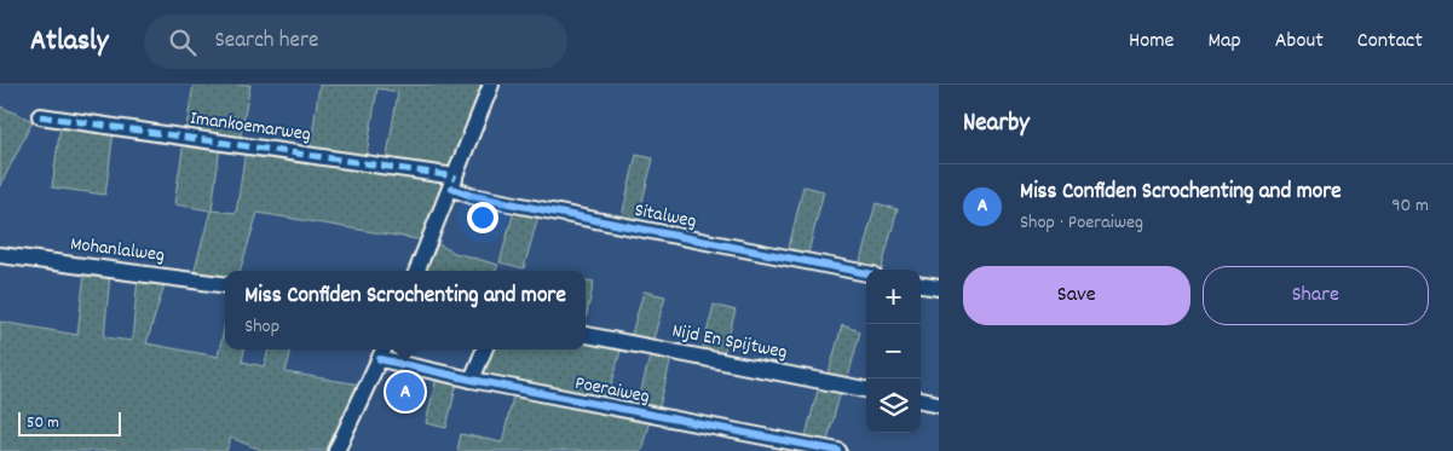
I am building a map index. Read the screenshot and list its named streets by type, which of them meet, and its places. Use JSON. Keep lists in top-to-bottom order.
{
  "streets": {
    "street": [
      "Imankoemarweg",
      "Sitalweg",
      "Mohanlalweg",
      "Nijd En Spijtweg",
      "Poeraiweg"
    ]
  },
  "crossings": [
    ["Imankoemarweg", "Sitalweg"]
  ],
  "scale_bar": "50 m",
  "page": {
    "header": "Atlasly",
    "search": "Search here",
    "nav": [
      "Home",
      "Map",
      "About",
      "Contact"
    ],
    "heading": "Nearby",
    "list": [
      {
        "mark": "A",
        "name": "Miss Confiden Scrochenting and more",
        "note": "Shop · Poeraiweg",
        "value": "90 m"
      }
    ],
    "buttons": ["Save", "Share"],
    "map_buttons": ["+", "−"],
    "popup": ["Miss Confiden Scrochenting and more", "Shop"],
    "pins": "A",
    "scale": "50 m"
  }
}
